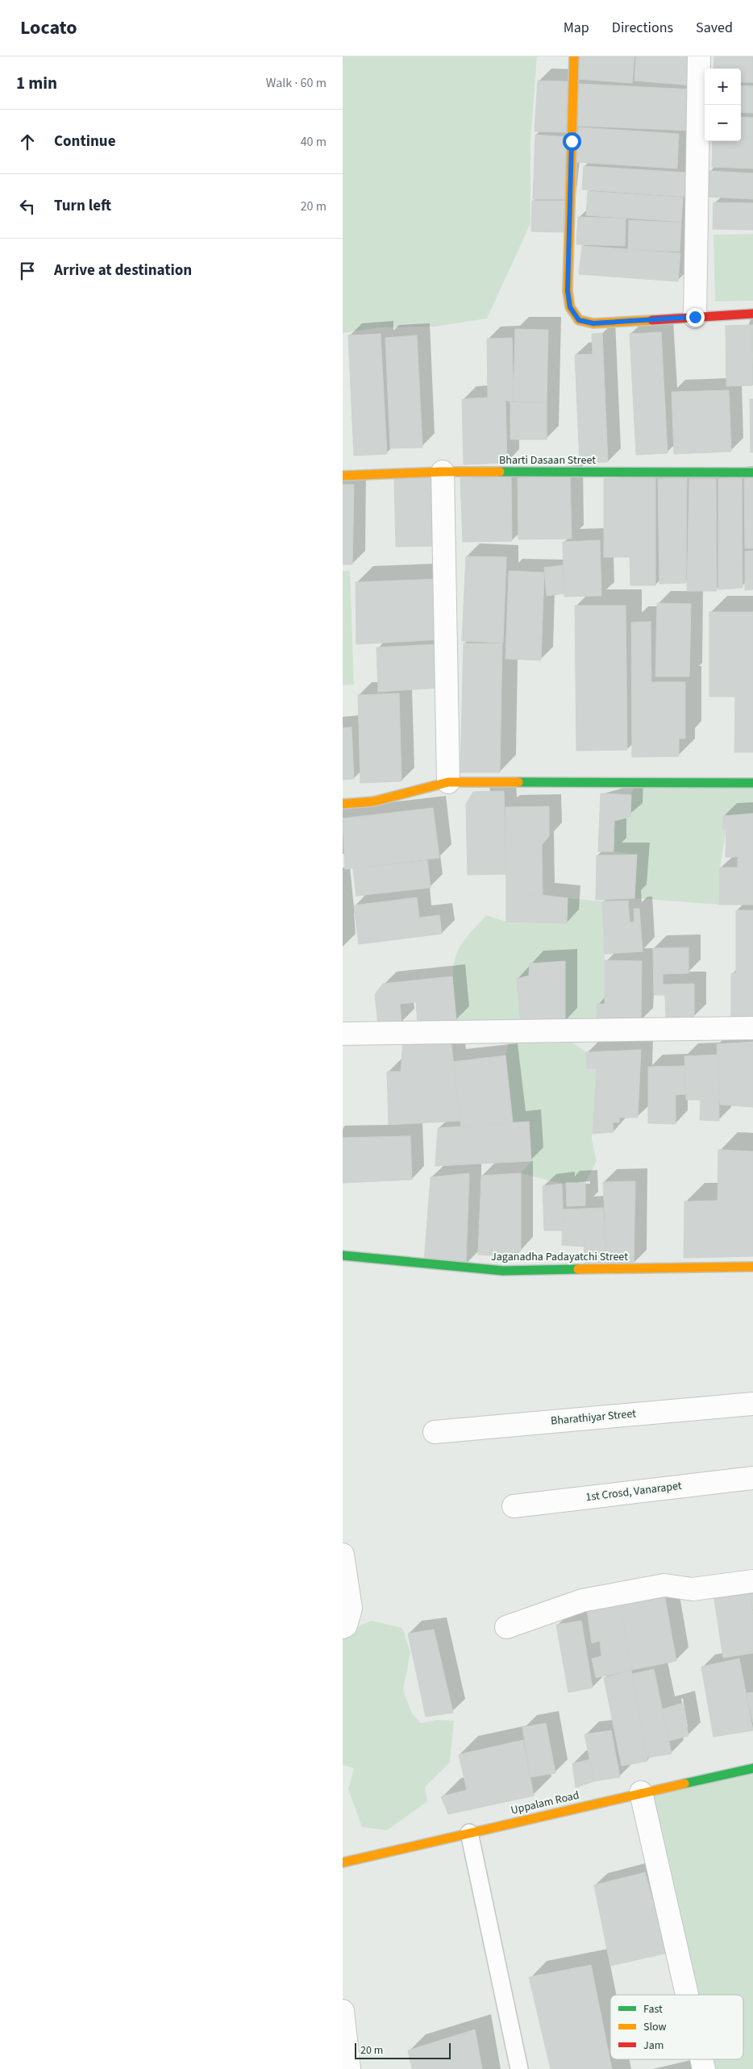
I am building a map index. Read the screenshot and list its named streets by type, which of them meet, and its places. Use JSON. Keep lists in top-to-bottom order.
{
  "streets": {
    "street": [
      "Bharti Dasaan Street",
      "Jaganadha Padayatchi Street",
      "Bharathiyar Street",
      "1st Crosd, Vanarapet",
      "Uppalam Road"
    ]
  },
  "legend": ["Fast", "Slow", "Jam"],
  "scale_bar": "20 m",
  "page": {
    "header": "Locato",
    "nav": ["Map", "Directions", "Saved"],
    "heading": ["1 min", "Walk · 60 m"],
    "map_buttons": ["+", "−"],
    "list": [
      ["Continue", "40 m"],
      ["Turn left", "20 m"],
      "Arrive at destination"
    ],
    "scale": "20 m"
  }
}
